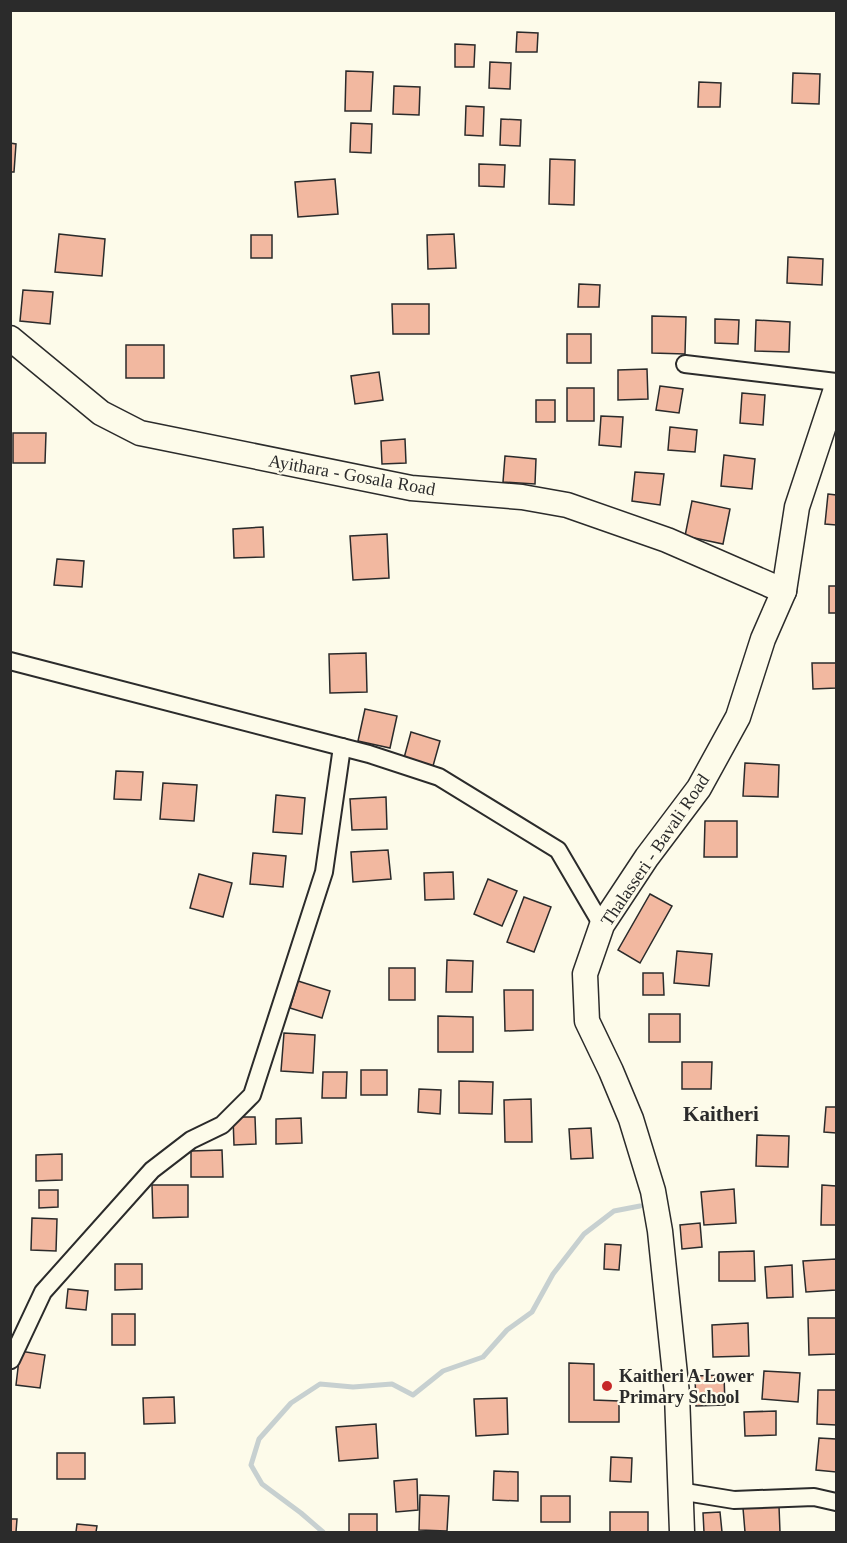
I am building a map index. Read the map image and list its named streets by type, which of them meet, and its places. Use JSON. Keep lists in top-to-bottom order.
{
  "streets": {
    "main road": ["Ayithara - Gosala Road", "Thalasseri - Bavali Road"]
  },
  "crossings": [
    ["Ayithara - Gosala Road", "Thalasseri - Bavali Road"]
  ],
  "districts": ["Kaitheri"],
  "places": ["Kaitheri A Lower Primary School"]
}
